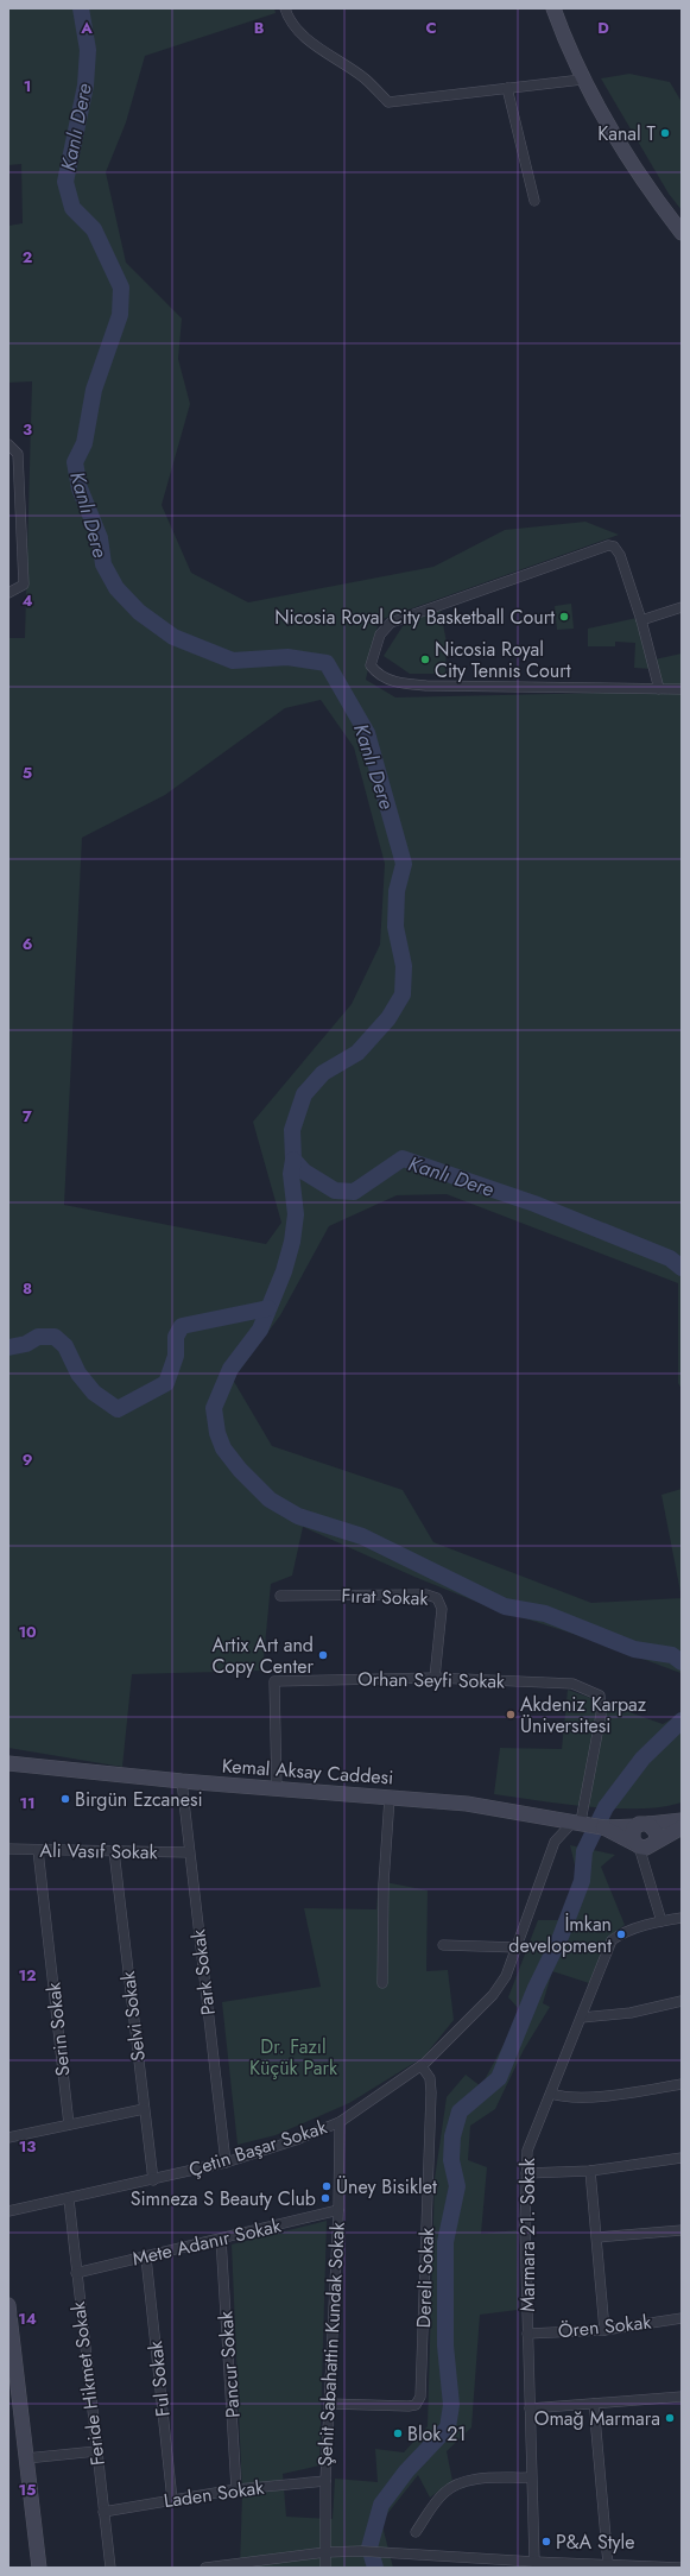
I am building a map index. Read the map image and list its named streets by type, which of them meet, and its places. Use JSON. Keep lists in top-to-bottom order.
{
  "streets": {
    "main road": ["Kemal Aksay Caddesi"],
    "street": [
      "Fırat Sokak",
      "Orhan Seyfi Sokak",
      "Ali Vasıf Sokak",
      "Park Sokak",
      "Selvi Sokak",
      "Serin Sokak",
      "Çetin Başar Sokak",
      "Marmara 21. Sokak",
      "Mete Adanır Sokak",
      "Dereli Sokak",
      "Ören Sokak",
      "Şehit Sabahattin Kundak Sokak",
      "Pancur Sokak",
      "Ful Sokak",
      "Feride Hikmet Sokak",
      "Laden Sokak"
    ]
  },
  "crossings": [
    ["Fırat Sokak", "Orhan Seyfi Sokak"],
    ["Orhan Seyfi Sokak", "Kemal Aksay Caddesi"],
    ["Orhan Seyfi Sokak", "Çetin Başar Sokak"],
    ["Kemal Aksay Caddesi", "Park Sokak"],
    ["Kemal Aksay Caddesi", "Çetin Başar Sokak"],
    ["Ali Vasıf Sokak", "Park Sokak"],
    ["Ali Vasıf Sokak", "Selvi Sokak"],
    ["Ali Vasıf Sokak", "Serin Sokak"],
    ["Park Sokak", "Çetin Başar Sokak"],
    ["Selvi Sokak", "Çetin Başar Sokak"],
    ["Çetin Başar Sokak", "Dereli Sokak"],
    ["Çetin Başar Sokak", "Şehit Sabahattin Kundak Sokak"],
    ["Çetin Başar Sokak", "Feride Hikmet Sokak"],
    ["Marmara 21. Sokak", "Ören Sokak"],
    ["Mete Adanır Sokak", "Şehit Sabahattin Kundak Sokak"],
    ["Mete Adanır Sokak", "Pancur Sokak"],
    ["Mete Adanır Sokak", "Ful Sokak"],
    ["Mete Adanır Sokak", "Feride Hikmet Sokak"],
    ["Dereli Sokak", "Şehit Sabahattin Kundak Sokak"],
    ["Şehit Sabahattin Kundak Sokak", "Laden Sokak"],
    ["Pancur Sokak", "Laden Sokak"],
    ["Ful Sokak", "Laden Sokak"],
    ["Feride Hikmet Sokak", "Laden Sokak"]
  ],
  "water": ["Kanlı Dere"],
  "parks": ["Dr. Fazıl Küçük Park"],
  "places": [
    "Kanal T",
    "Nicosia Royal City Basketball Court",
    "Nicosia Royal City Tennis Court",
    "Artix Art and Copy Center",
    "Akdeniz Karpaz Üniversitesi",
    "Birgün Ezcanesi",
    "İmkan development",
    "Üney Bisiklet",
    "Simneza S Beauty Club",
    "Omağ Marmara",
    "Blok 21",
    "P&A Style"
  ],
  "grid": {
    "columns": [
      "A",
      "B",
      "C",
      "D"
    ],
    "rows": [
      "1",
      "2",
      "3",
      "4",
      "5",
      "6",
      "7",
      "8",
      "9",
      "10",
      "11",
      "12",
      "13",
      "14",
      "15"
    ]
  }
}
